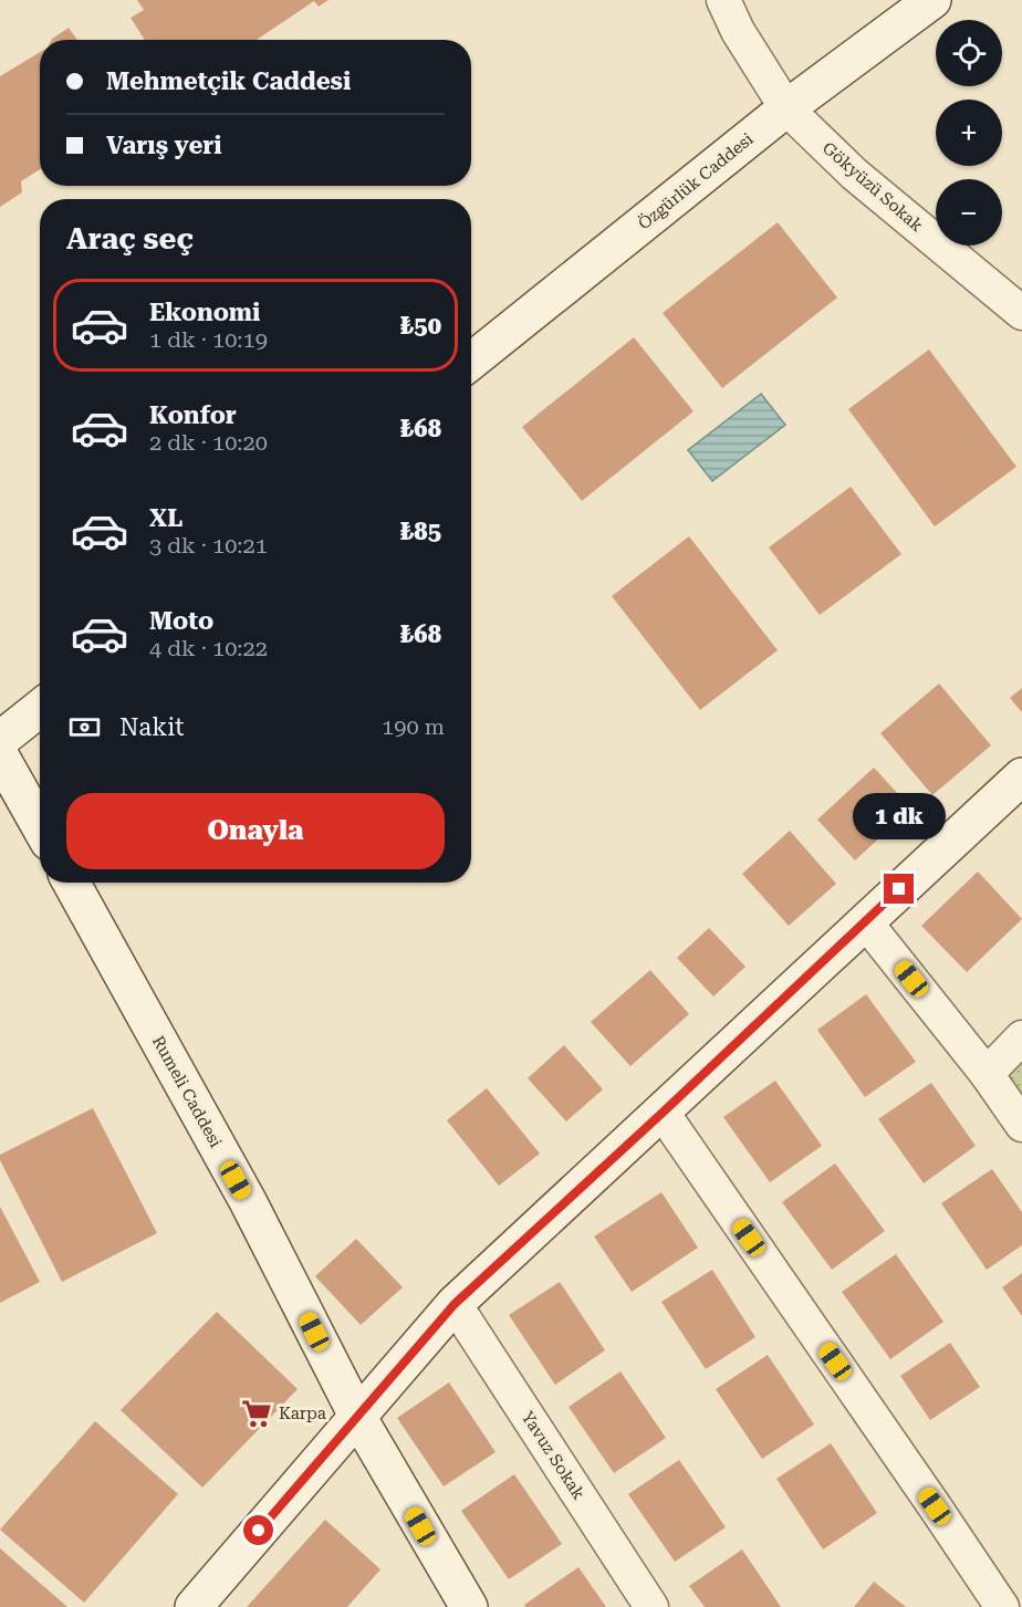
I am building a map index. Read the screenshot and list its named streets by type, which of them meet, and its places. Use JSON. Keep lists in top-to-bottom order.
{
  "streets": {
    "main road": ["Özgürlük Caddesi", "Rumeli Caddesi"],
    "street": ["Gökyüzü Sokak", "Yavuz Sokak"]
  },
  "crossings": [
    ["Özgürlük Caddesi", "Gökyüzü Sokak"]
  ],
  "places": {
    "supermarket": ["Karpa"]
  },
  "page": {
    "map_buttons": ["+", "−"],
    "banner": ["Mehmetçik Caddesi", "Varış yeri"],
    "heading": "Araç seç",
    "list": [
      {
        "name": "Ekonomi",
        "note": "1 dk · 10:19",
        "value": "₺50"
      },
      {
        "name": "Konfor",
        "note": "2 dk · 10:20",
        "value": "₺68"
      },
      {
        "name": "XL",
        "note": "3 dk · 10:21",
        "value": "₺85"
      },
      {
        "name": "Moto",
        "note": "4 dk · 10:22",
        "value": "₺68"
      }
    ],
    "pay": ["Nakit", "190 m"],
    "buttons": "Onayla",
    "bubble": "1 dk"
  }
}
